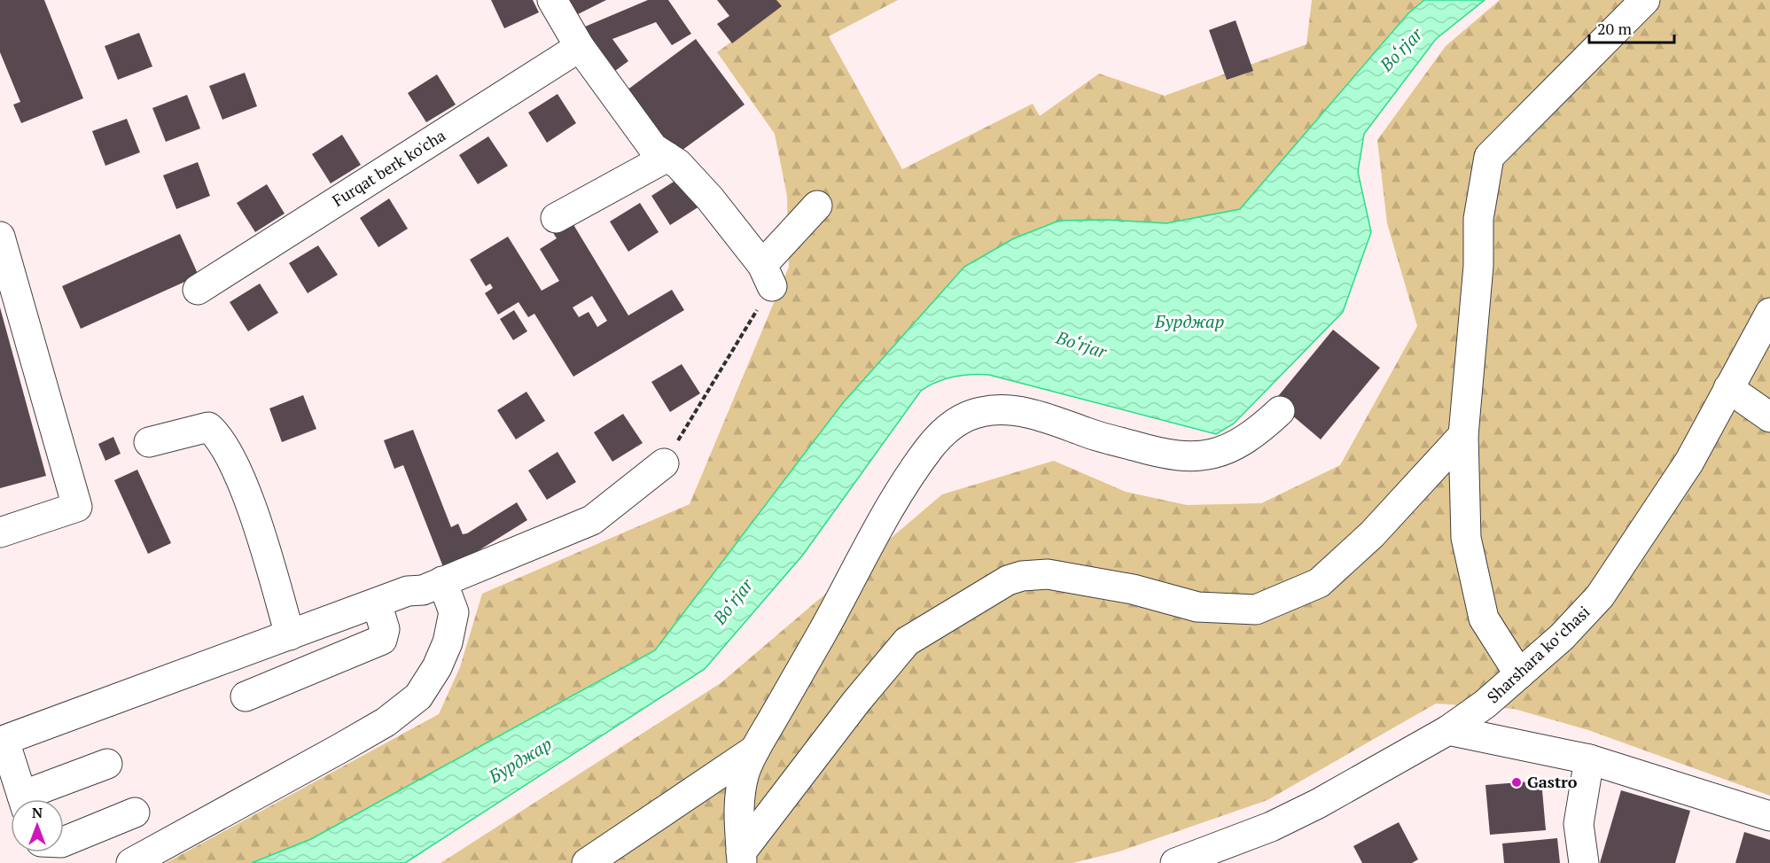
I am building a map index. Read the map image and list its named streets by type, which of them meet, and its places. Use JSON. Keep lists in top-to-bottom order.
{
  "streets": {
    "street": ["Furqat berk ko'cha", "Sharshara koʻchasi"]
  },
  "water": ["Bo‘rjar", "Бурджар"],
  "places": ["Gastro"],
  "scale_bar": "20 m",
  "north": "top"
}
